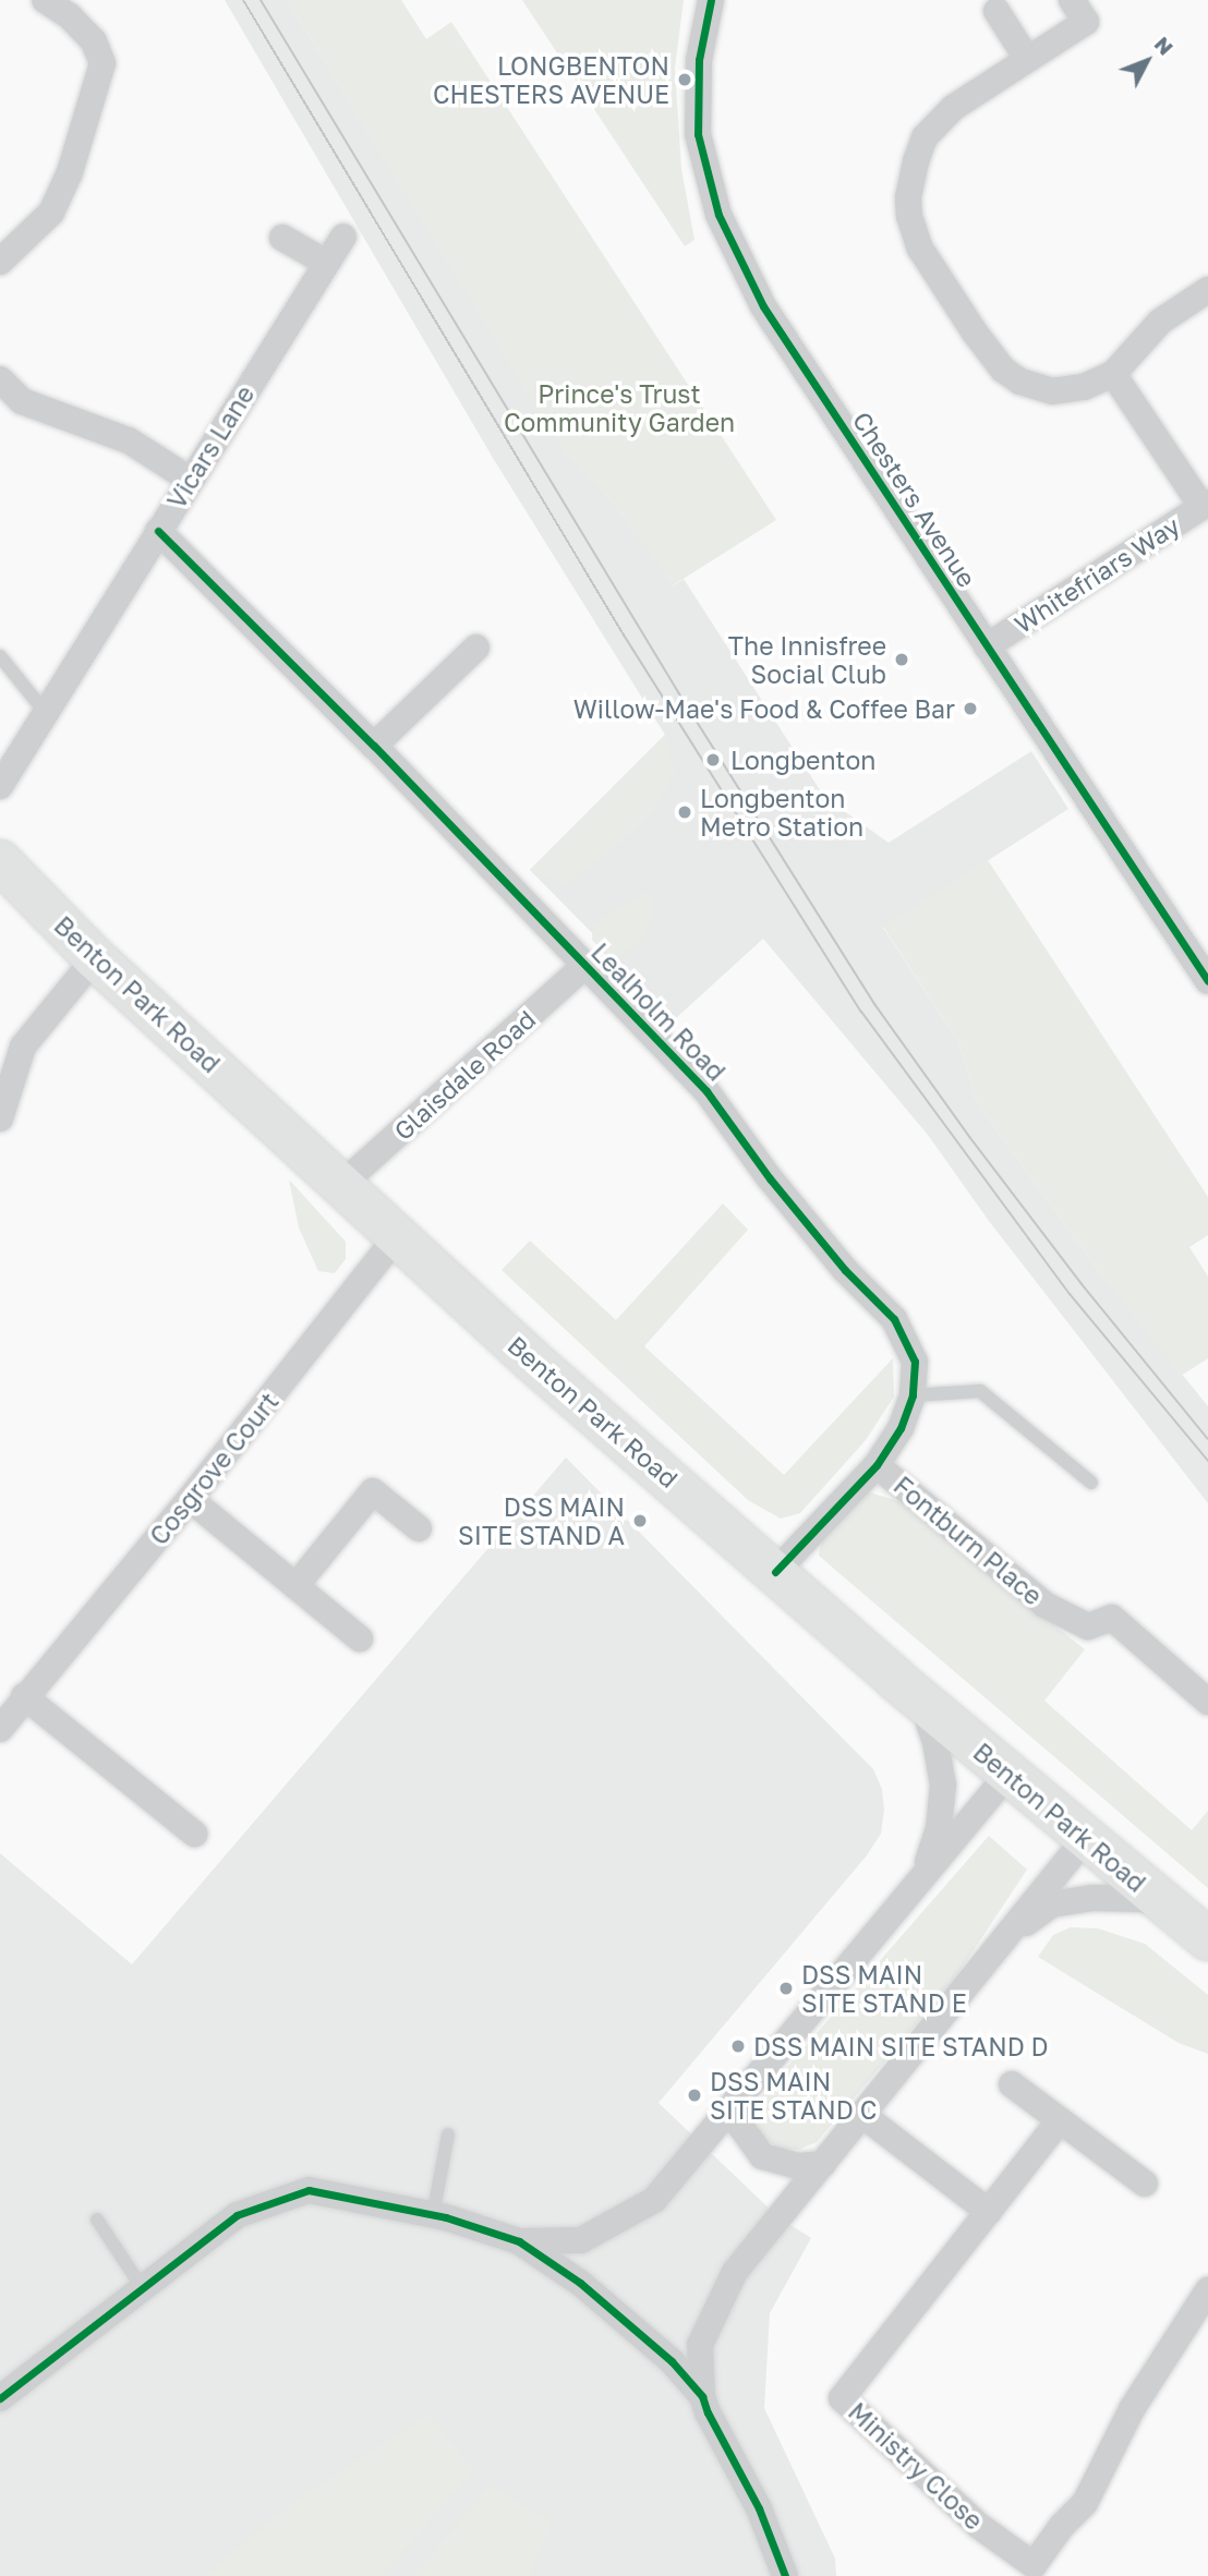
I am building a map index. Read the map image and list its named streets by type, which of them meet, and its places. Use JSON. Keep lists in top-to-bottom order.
{
  "streets": {
    "main road": ["Benton Park Road"],
    "street": [
      "Vicars Lane",
      "Chesters Avenue",
      "Whitefriars Way",
      "Lealholm Road",
      "Glaisdale Road",
      "Cosgrove Court",
      "Fontburn Place",
      "Ministry Close"
    ]
  },
  "crossings": [
    ["Vicars Lane", "Lealholm Road"],
    ["Chesters Avenue", "Whitefriars Way"],
    ["Benton Park Road", "Lealholm Road"],
    ["Benton Park Road", "Glaisdale Road"],
    ["Benton Park Road", "Cosgrove Court"],
    ["Lealholm Road", "Glaisdale Road"],
    ["Lealholm Road", "Fontburn Place"]
  ],
  "parks": ["Prince's Trust Community Garden"],
  "places": [
    "LONGBENTON CHESTERS AVENUE",
    "The Innisfree Social Club",
    "Willow-Mae's Food & Coffee Bar",
    "Longbenton",
    "Longbenton Metro Station",
    "DSS MAIN SITE STAND A",
    "DSS MAIN SITE STAND E",
    "DSS MAIN SITE STAND D",
    "DSS MAIN SITE STAND C"
  ],
  "north": "top right"
}
